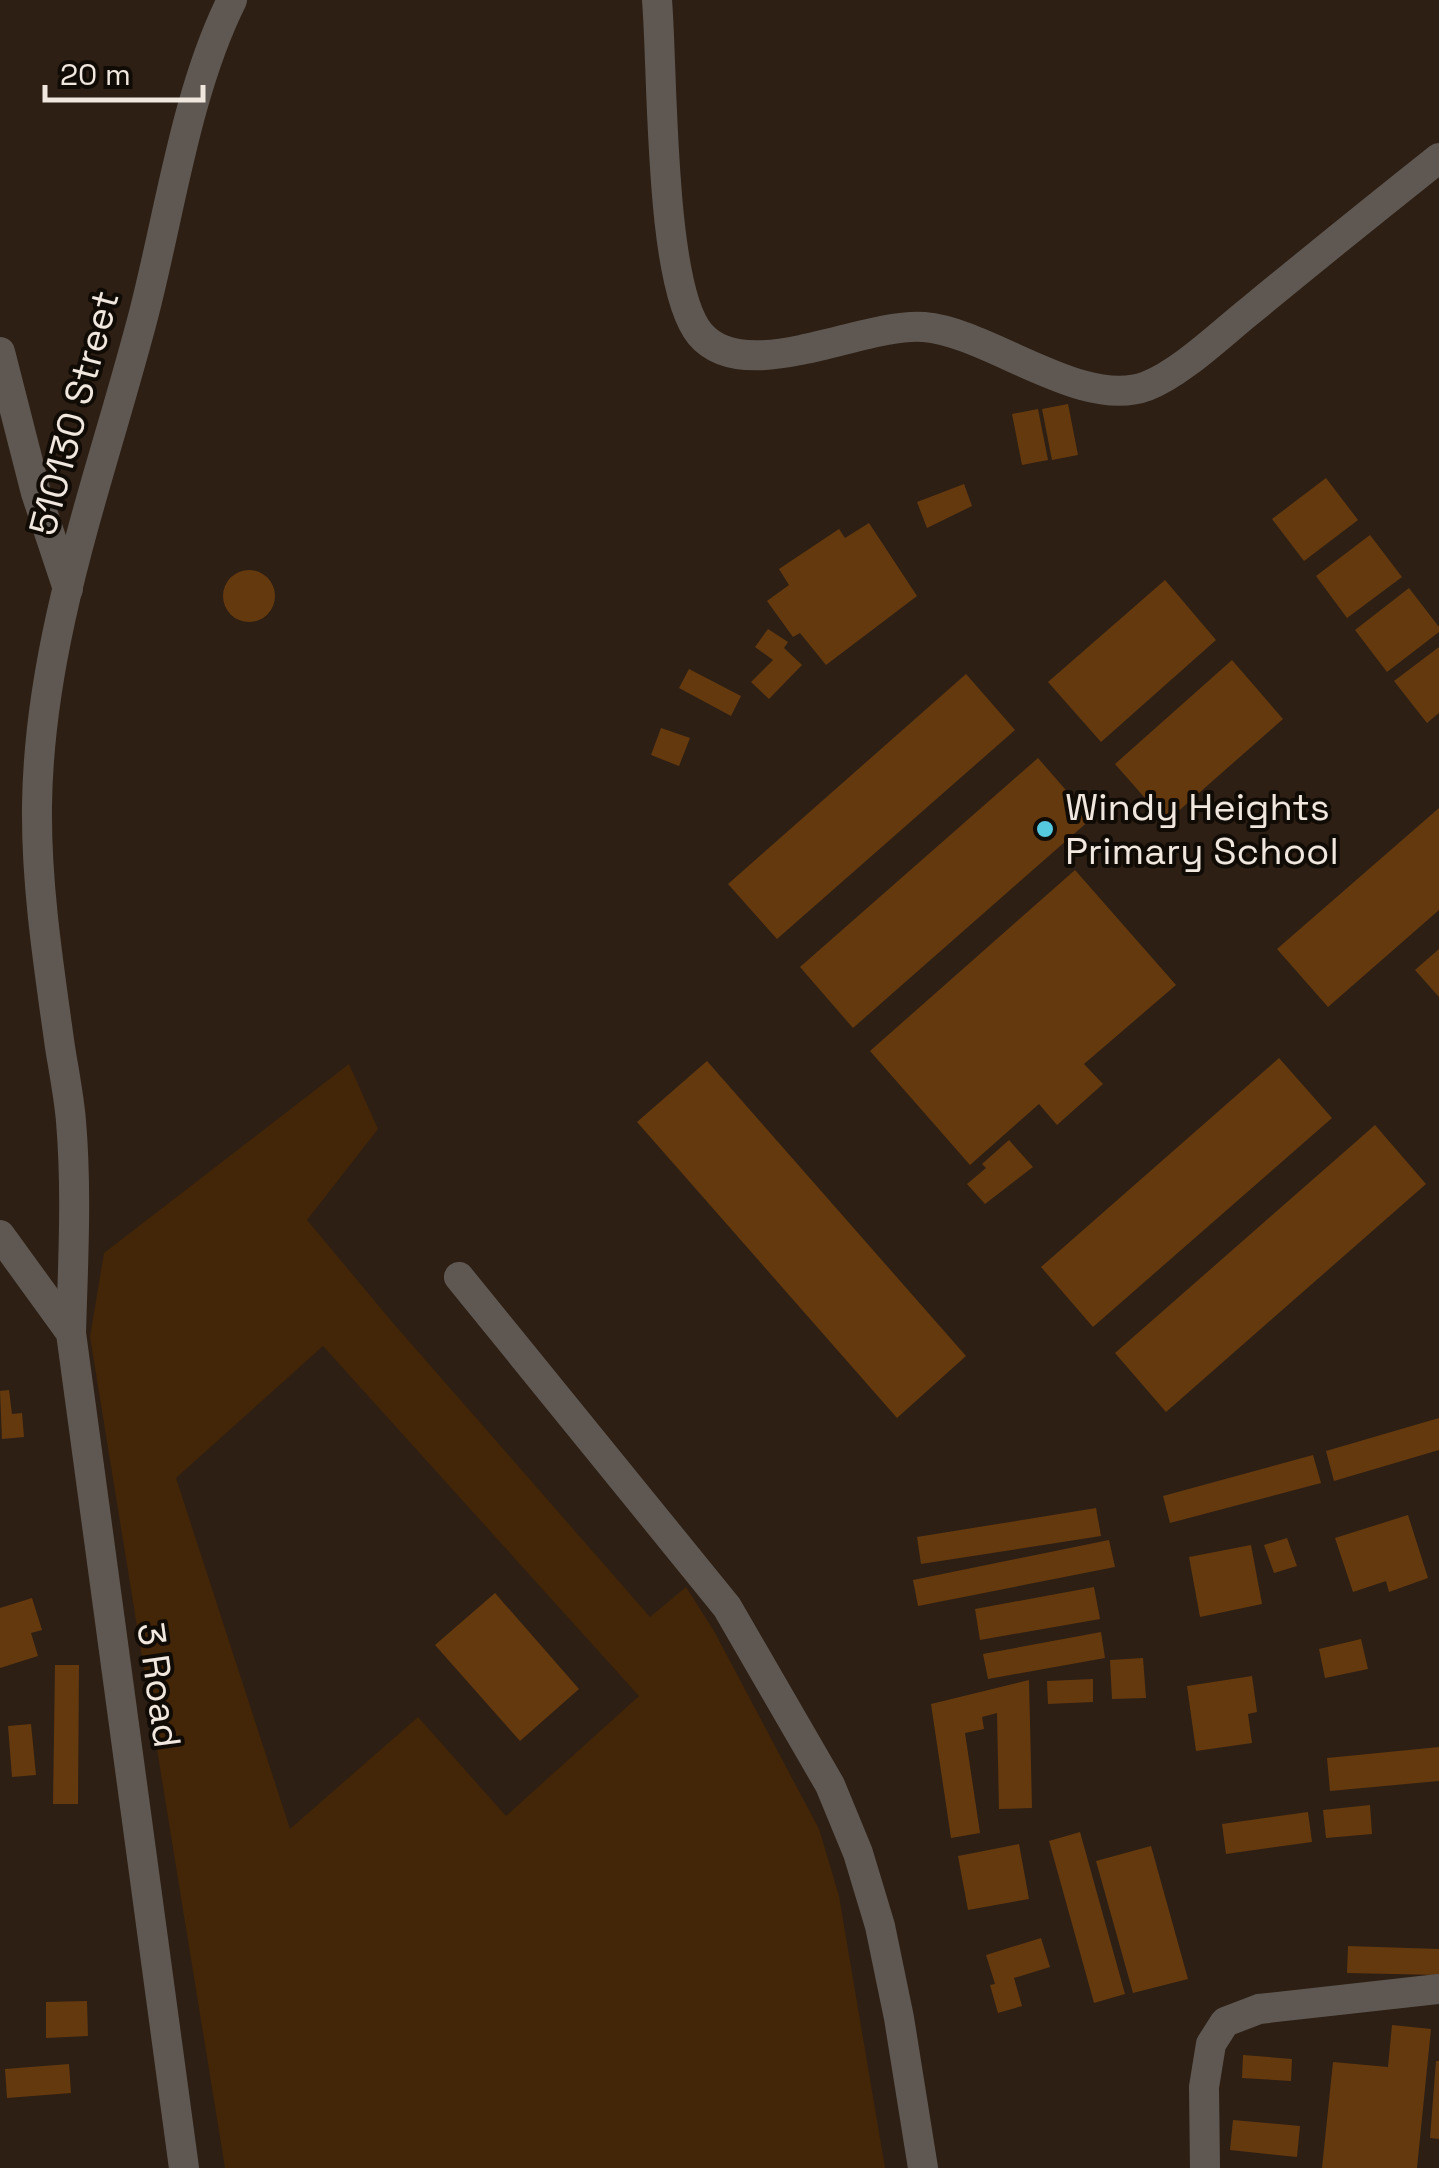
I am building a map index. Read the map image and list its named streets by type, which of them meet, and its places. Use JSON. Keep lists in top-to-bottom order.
{
  "streets": {
    "street": ["510130 Street", "3 Road"]
  },
  "crossings": [
    ["510130 Street", "3 Road"]
  ],
  "places": ["Windy Heights Primary School"],
  "scale_bar": "20 m"
}
